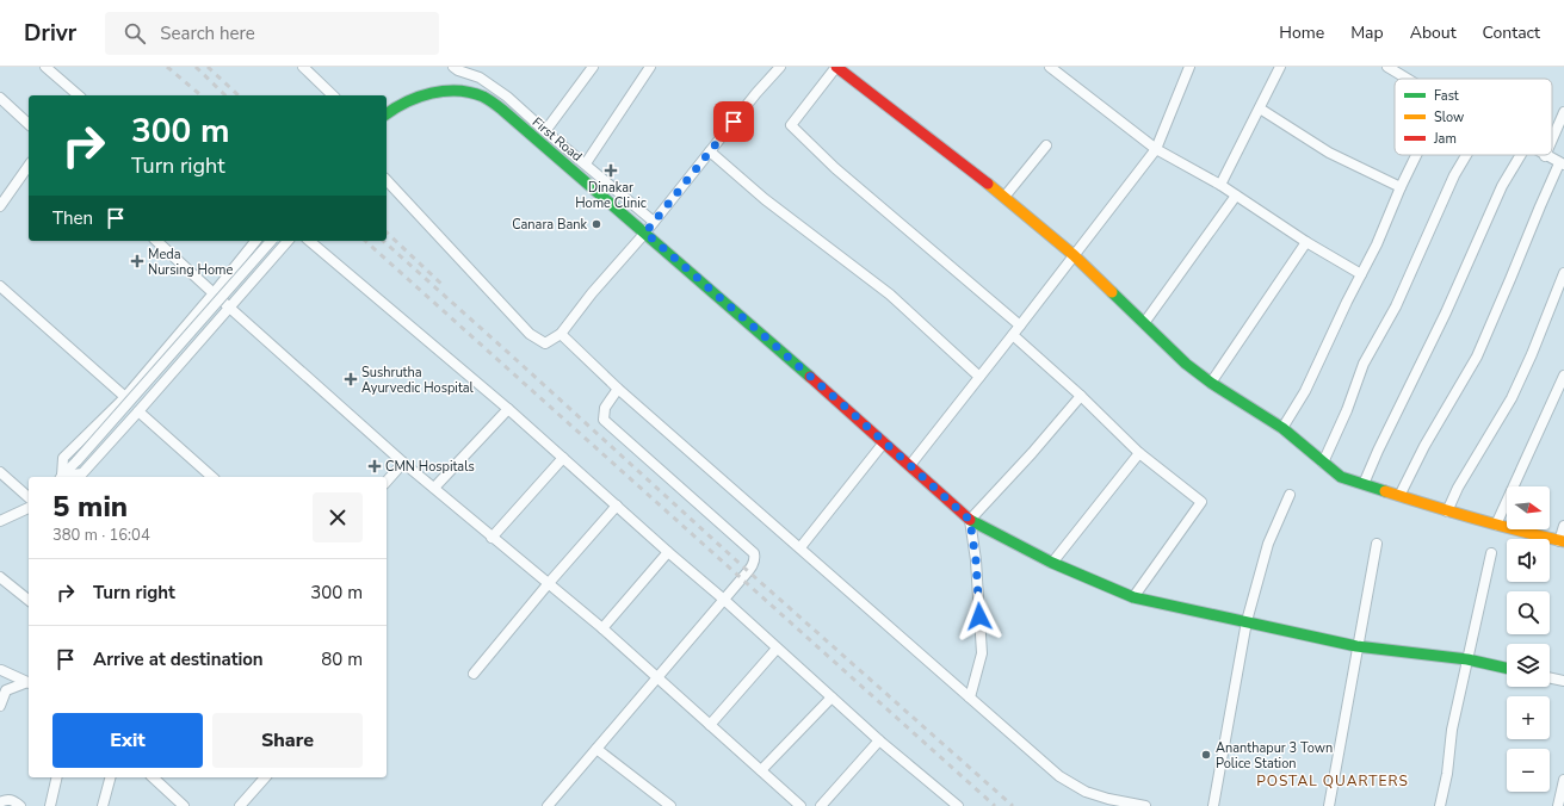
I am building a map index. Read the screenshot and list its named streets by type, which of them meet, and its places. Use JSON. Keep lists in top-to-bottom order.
{
  "streets": {
    "street": ["First Road"]
  },
  "districts": ["POSTAL QUARTERS"],
  "places": {
    "health": [
      "Dinakar Home Clinic",
      "Meda Nursing Home",
      "Sushrutha Ayurvedic Hospital",
      "CMN Hospitals"
    ],
    "other": ["Canara Bank", "Ananthapur 3 Town Police Station"]
  },
  "legend": ["Fast", "Slow", "Jam"],
  "north": "right",
  "page": {
    "header": "Drivr",
    "search": "Search here",
    "nav": [
      "Home",
      "Map",
      "About",
      "Contact"
    ],
    "turn": ["300 m", "Turn right"],
    "then": "Then",
    "heading": ["5 min", "380 m · 16:04"],
    "map_buttons": ["+", "−"],
    "list": [
      {
        "name": "Turn right",
        "value": "300 m"
      },
      {
        "name": "Arrive at destination",
        "value": "80 m"
      }
    ],
    "buttons": ["Exit", "Share"]
  }
}
